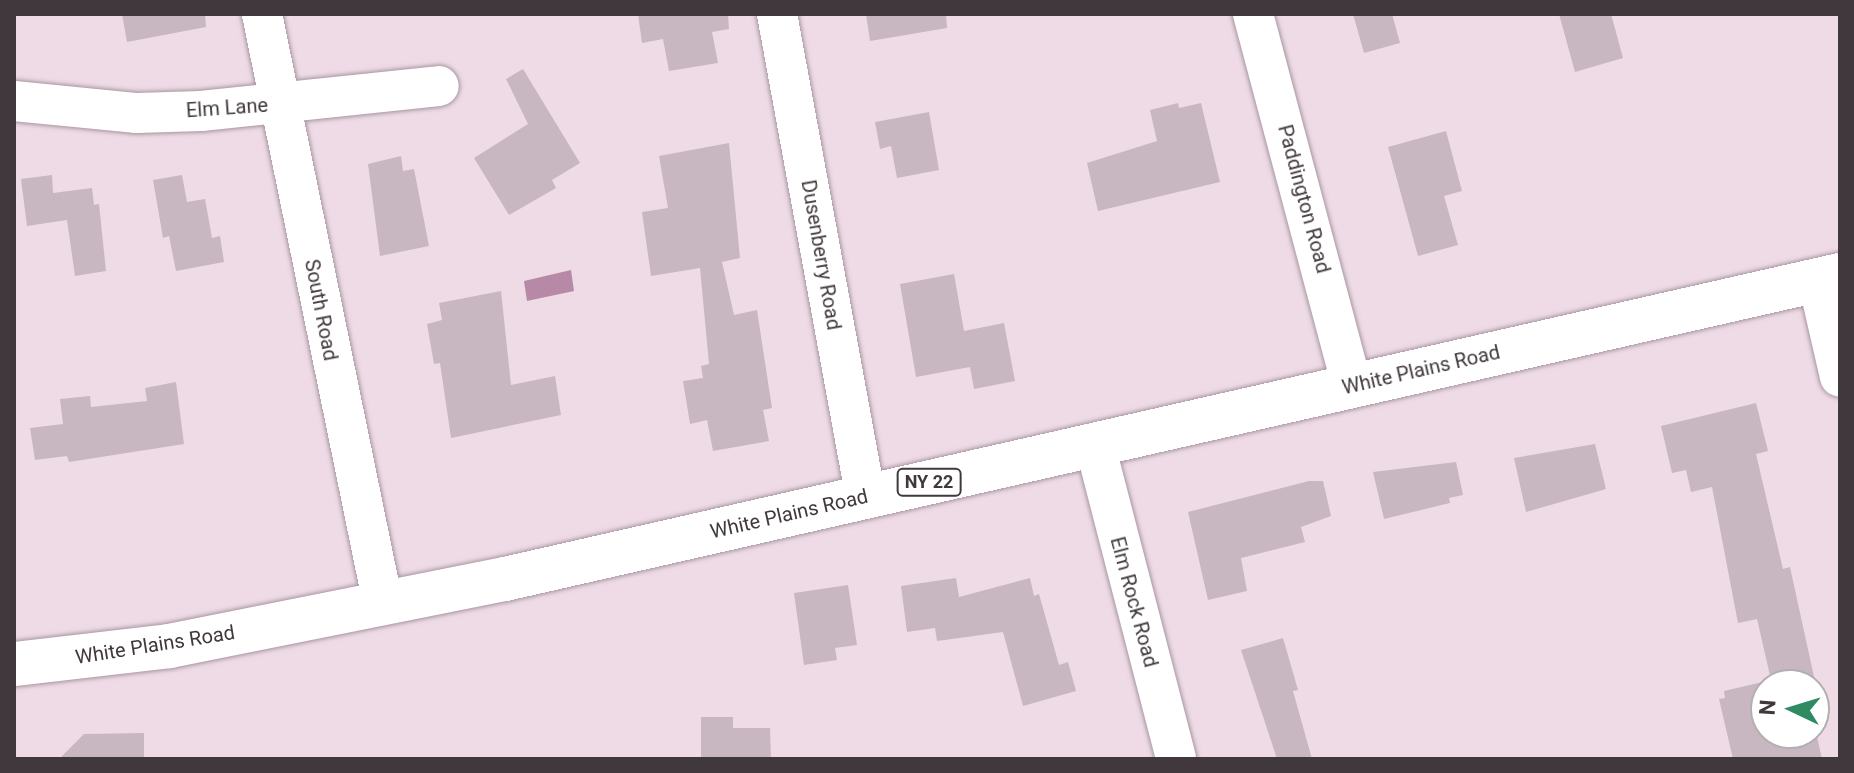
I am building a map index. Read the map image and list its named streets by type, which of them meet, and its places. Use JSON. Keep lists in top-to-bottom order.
{
  "streets": {
    "main road": ["White Plains Road", "NY 22"],
    "street": [
      "Elm Lane",
      "Paddington Road",
      "Dusenberry Road",
      "South Road",
      "Elm Rock Road"
    ]
  },
  "crossings": [
    ["Elm Lane", "South Road"],
    ["Paddington Road", "White Plains Road"],
    ["Dusenberry Road", "White Plains Road"],
    ["South Road", "White Plains Road"],
    ["White Plains Road", "Elm Rock Road"]
  ],
  "north": "left"
}
